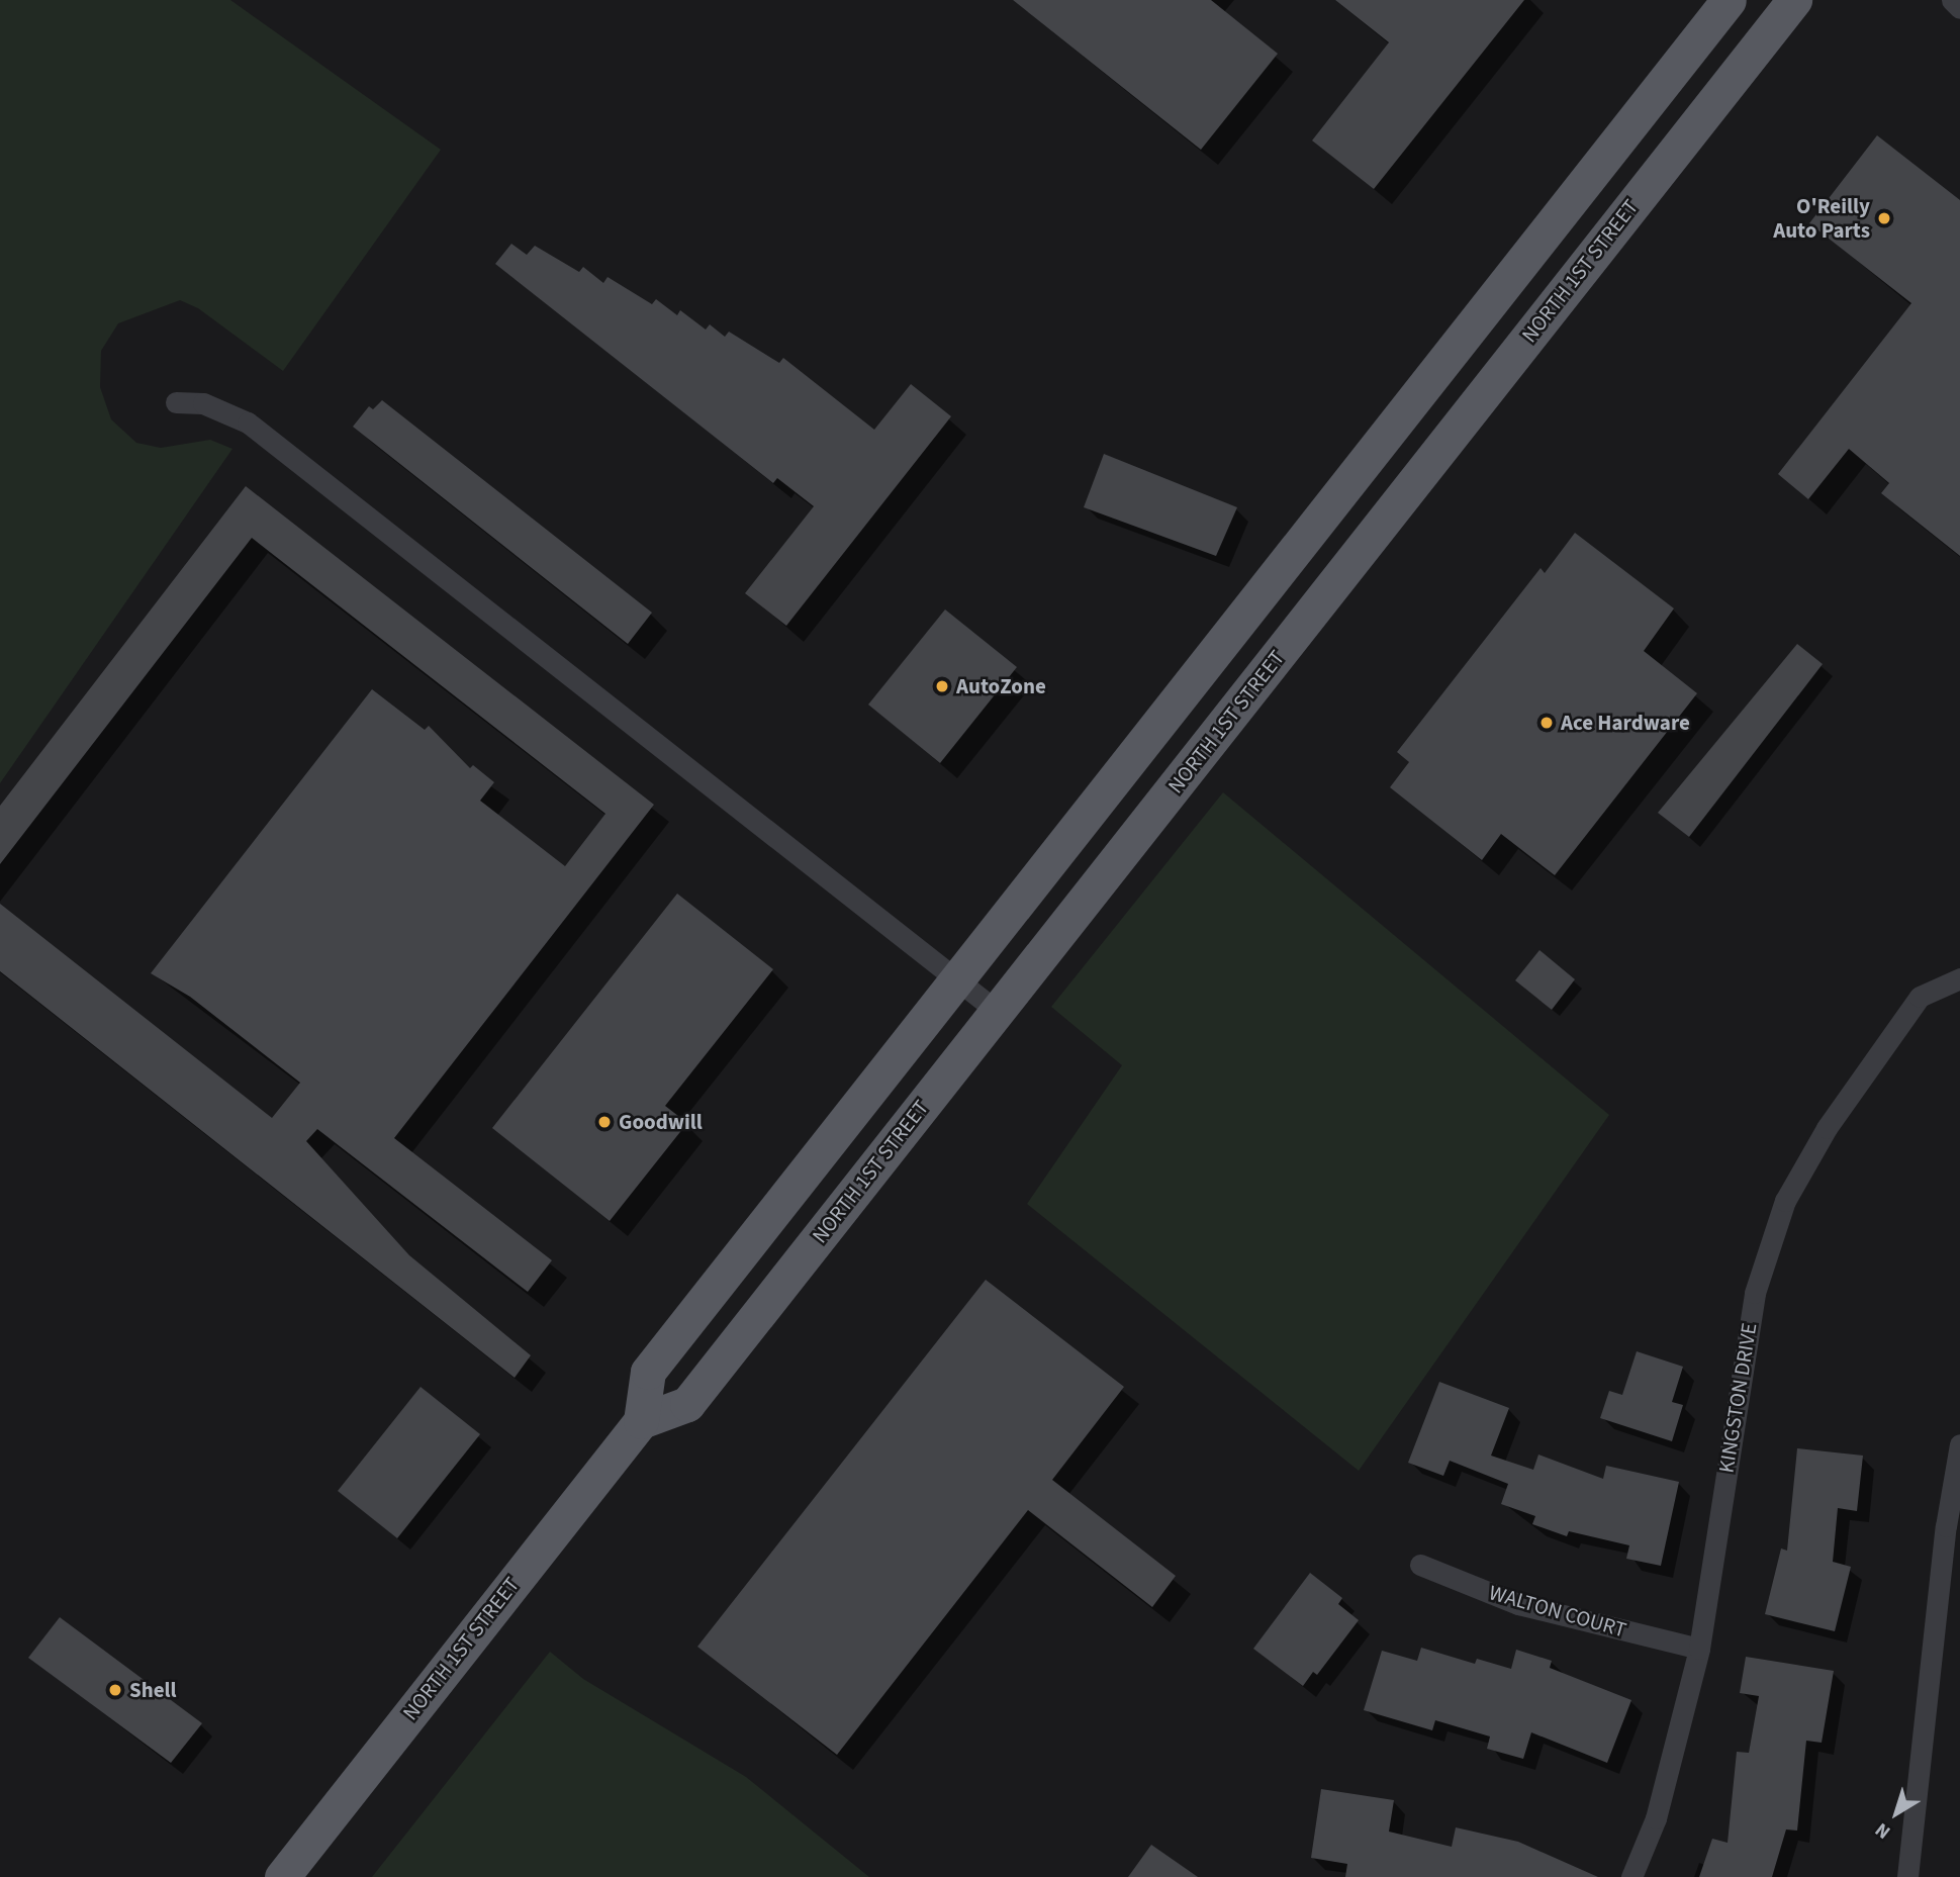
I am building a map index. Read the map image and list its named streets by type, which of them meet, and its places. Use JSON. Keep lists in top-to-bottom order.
{
  "streets": {
    "main road": ["NORTH 1ST STREET"],
    "street": ["KINGSTON DRIVE", "WALTON COURT"]
  },
  "crossings": [
    ["KINGSTON DRIVE", "WALTON COURT"]
  ],
  "places": [
    "O'Reilly Auto Parts",
    "AutoZone",
    "Ace Hardware",
    "Goodwill",
    "Shell"
  ],
  "north": "bottom left"
}
